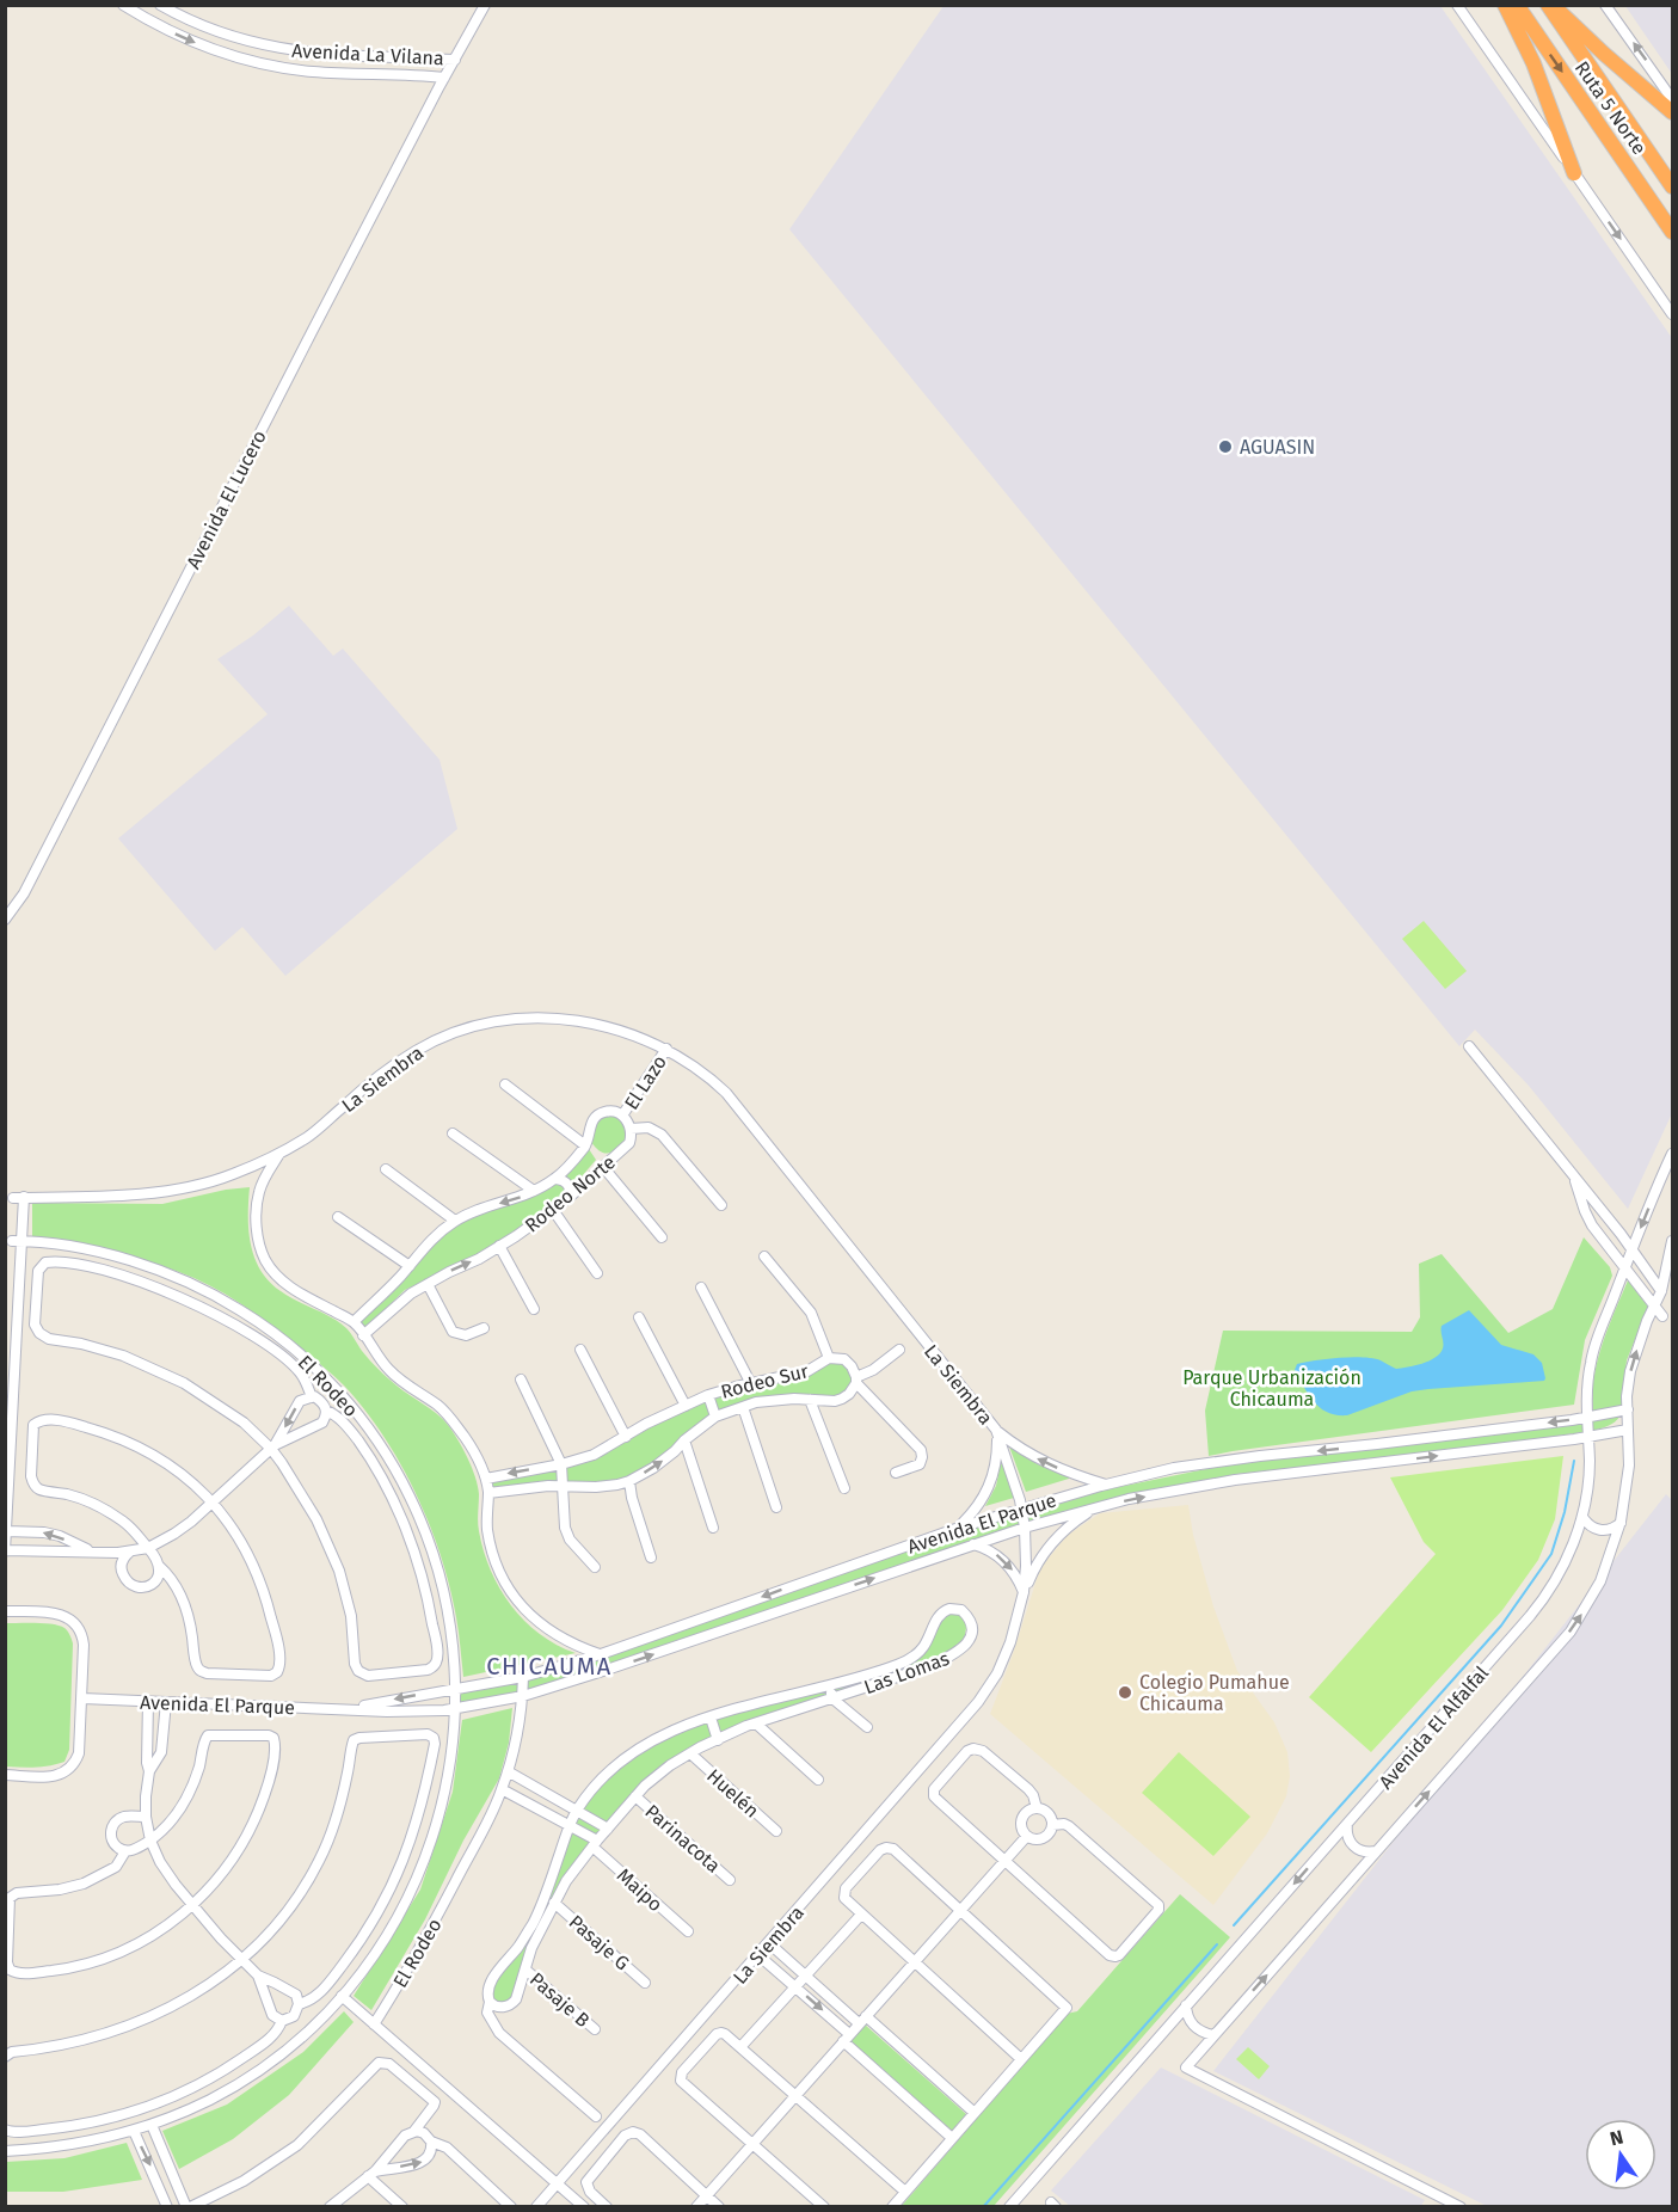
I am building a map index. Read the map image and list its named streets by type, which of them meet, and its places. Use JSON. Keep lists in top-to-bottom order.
{
  "streets": {
    "highway": ["Ruta 5 Norte"],
    "street": [
      "Avenida La Vilana",
      "Avenida El Lucero",
      "La Siembra",
      "El Lazo",
      "Rodeo Norte",
      "Rodeo Sur",
      "El Rodeo",
      "Avenida El Parque",
      "Las Lomas",
      "Avenida El Alfalfal",
      "Huelén",
      "Parinacota",
      "Maipo",
      "Pasaje G",
      "Pasaje B"
    ]
  },
  "crossings": [
    ["Avenida La Vilana", "Avenida El Lucero"],
    ["La Siembra", "El Lazo"],
    ["La Siembra", "El Rodeo"],
    ["La Siembra", "Avenida El Parque"],
    ["El Lazo", "Rodeo Norte"],
    ["El Rodeo", "Avenida El Parque"],
    ["Avenida El Parque", "Avenida El Alfalfal"],
    ["Las Lomas", "Huelén"],
    ["Las Lomas", "Parinacota"],
    ["Las Lomas", "Maipo"],
    ["Las Lomas", "Pasaje G"],
    ["Las Lomas", "Pasaje B"]
  ],
  "districts": ["CHICAUMA"],
  "parks": ["Parque Urbanización Chicauma"],
  "places": ["AGUASIN", "Colegio Pumahue Chicauma"],
  "north": "top"
}
